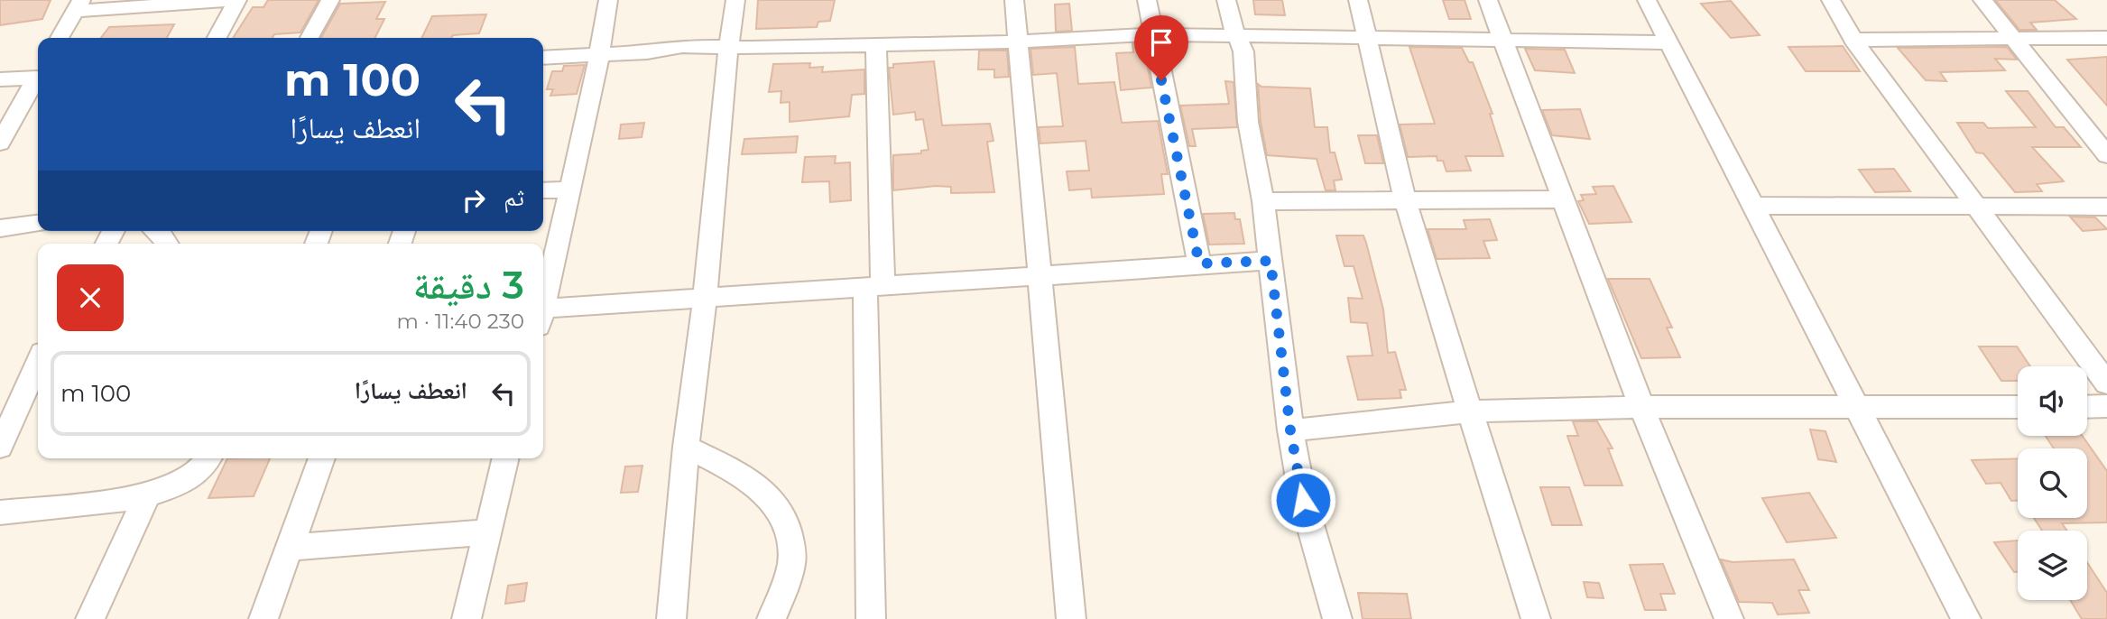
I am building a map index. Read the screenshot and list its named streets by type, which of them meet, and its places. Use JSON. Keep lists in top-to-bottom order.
{
  "page": {
    "turn": ["100 m", "انعطف يسارًا"],
    "then": "ثم",
    "heading": ["3 دقيقة", "230 m · 11:40"],
    "list": [
      {
        "name": "انعطف يسارًا",
        "value": "100 m"
      }
    ]
  }
}
